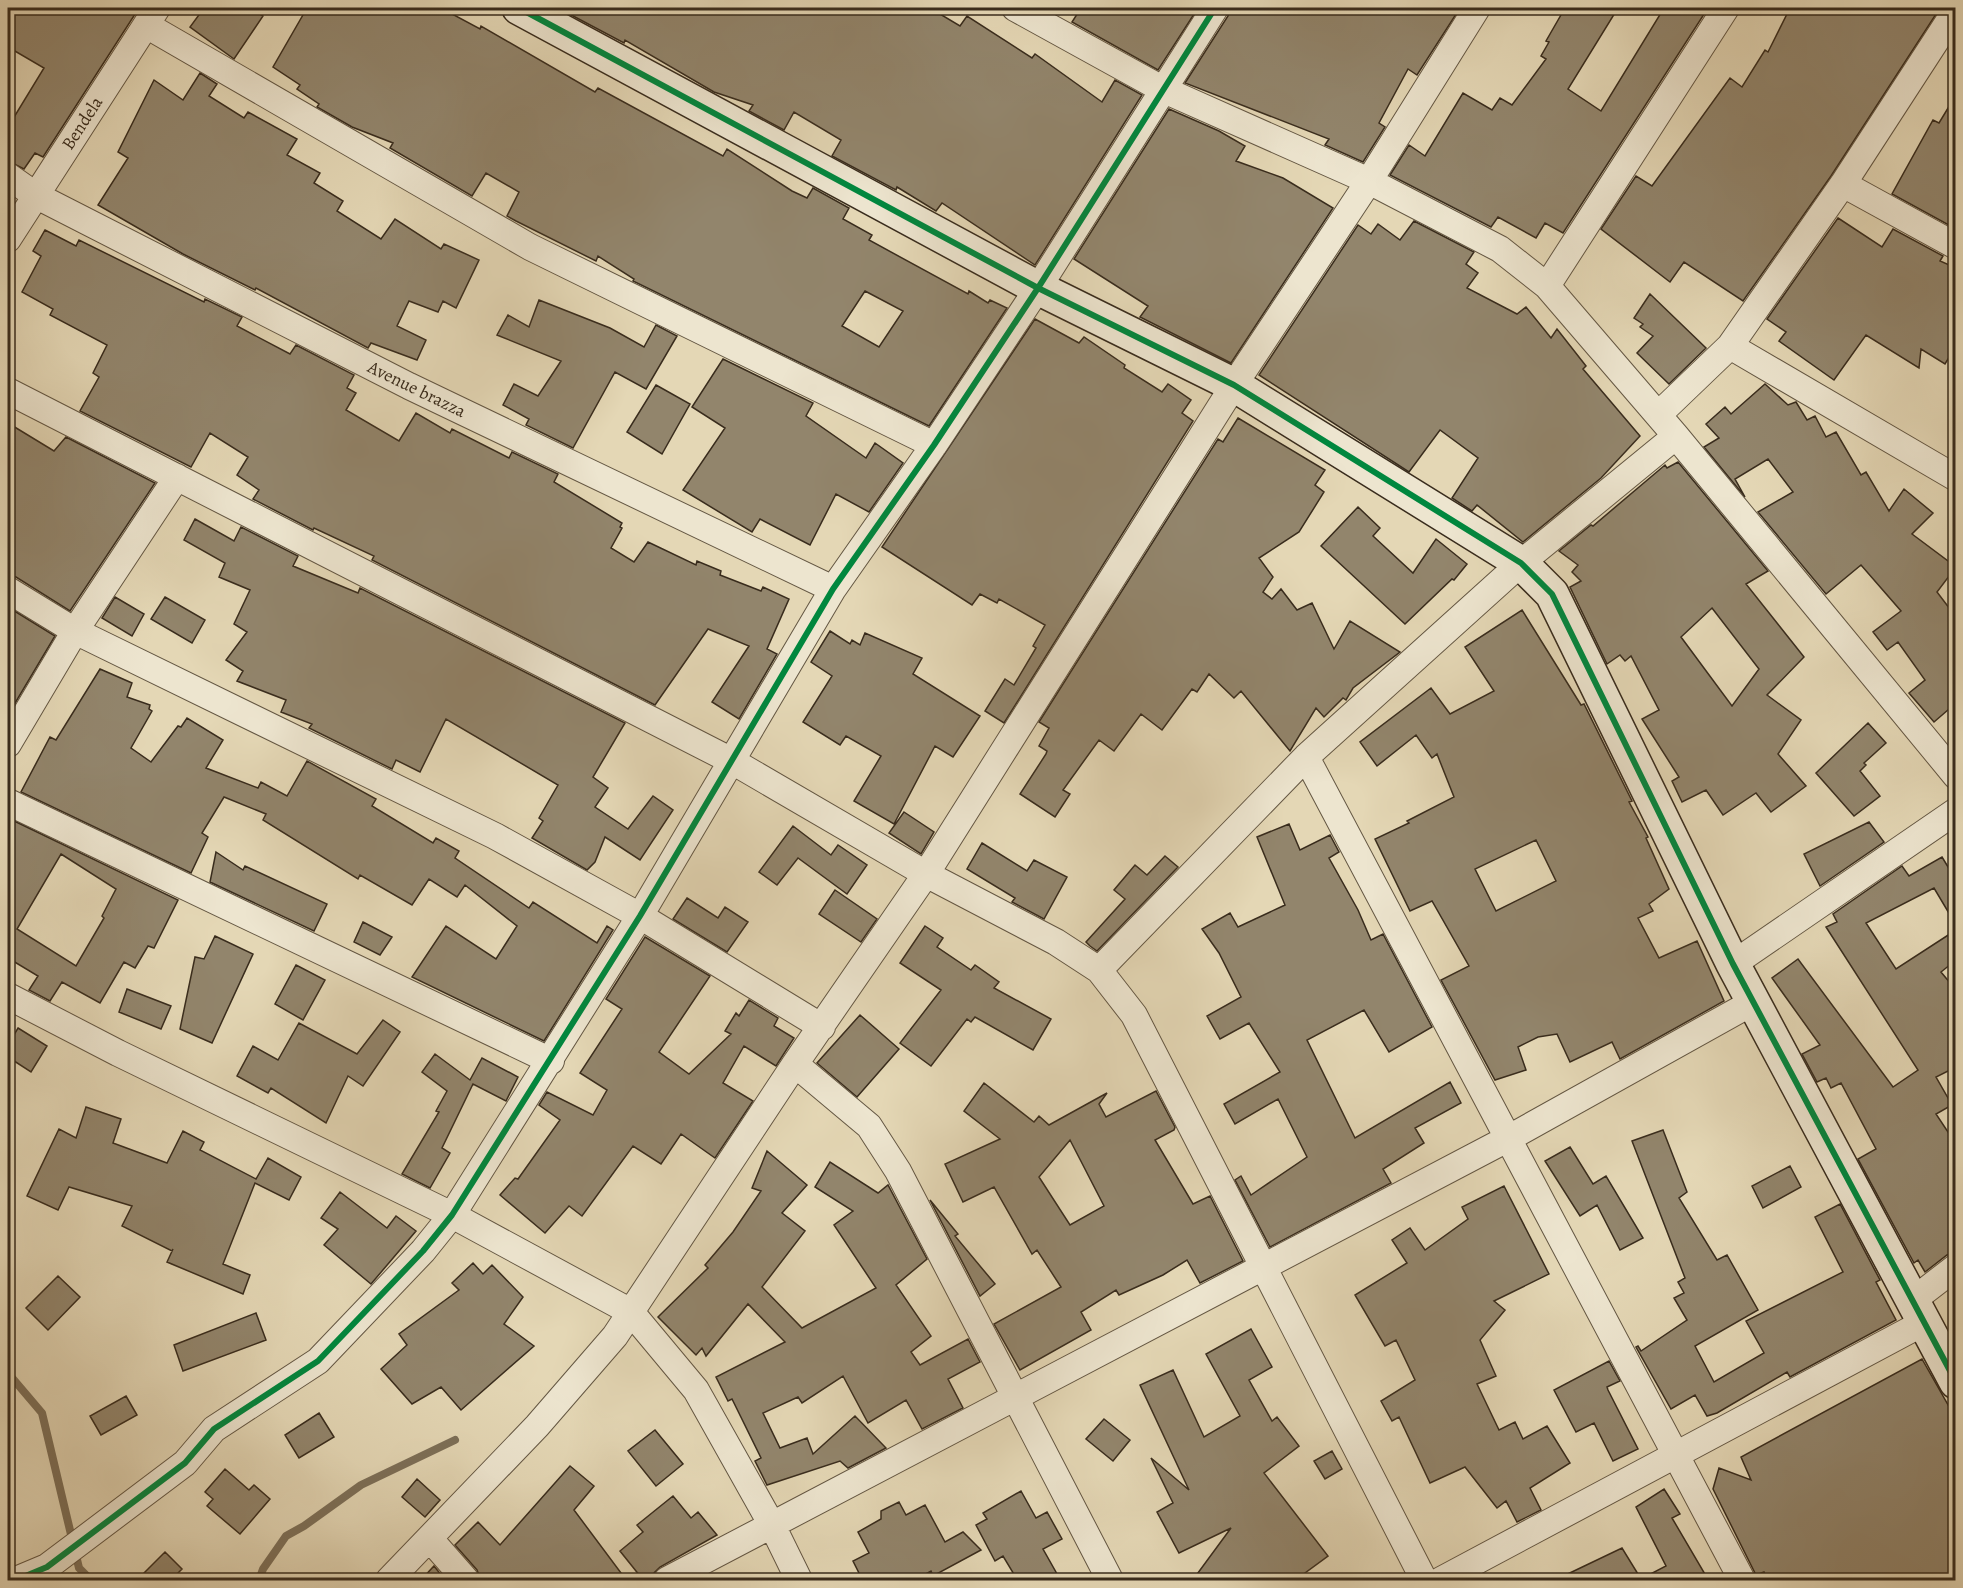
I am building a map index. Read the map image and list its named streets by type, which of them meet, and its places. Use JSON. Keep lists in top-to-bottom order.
{
  "streets": {
    "street": ["Bendela", "Avenue brazza"]
  },
  "crossings": [
    ["Bendela", "Avenue brazza"]
  ]
}
